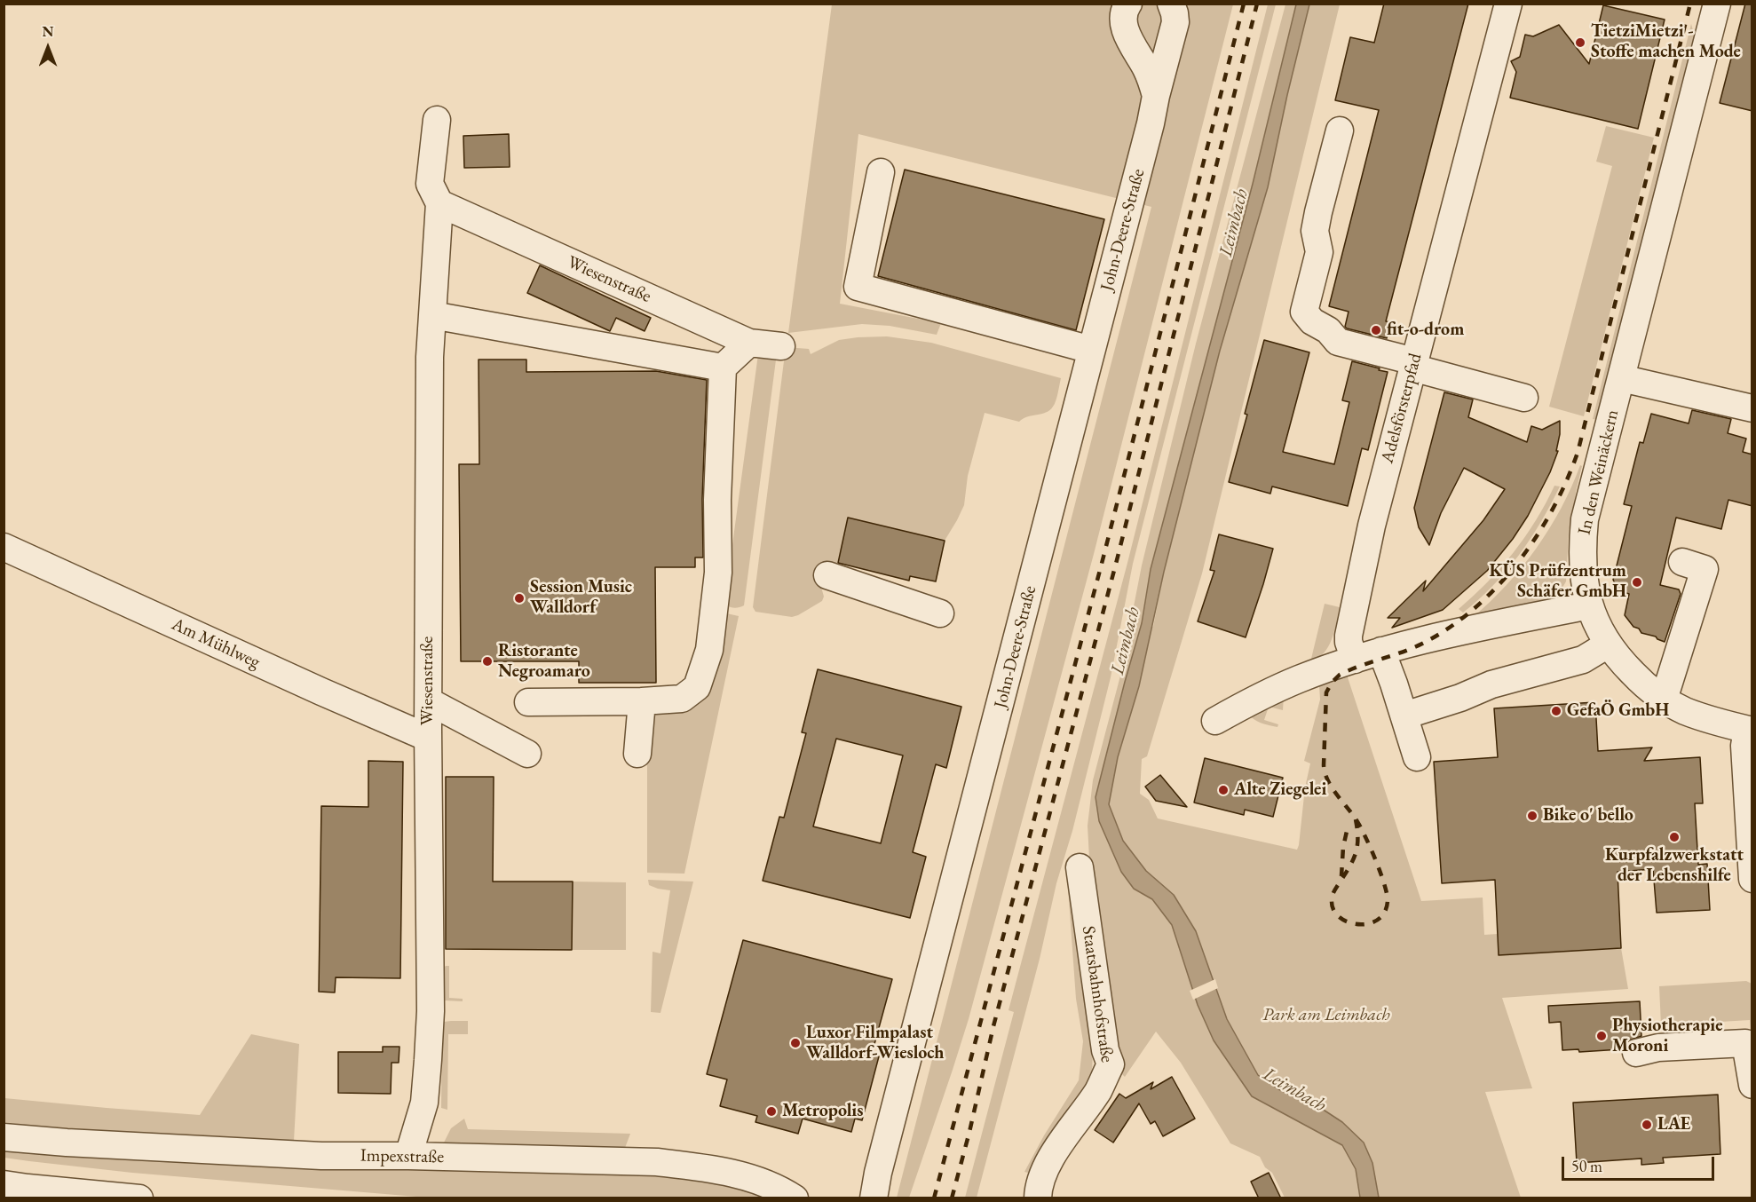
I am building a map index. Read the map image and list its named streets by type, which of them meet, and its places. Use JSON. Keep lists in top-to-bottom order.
{
  "streets": {
    "street": [
      "John-Deere-Straße",
      "Wiesenstraße",
      "Adelsförsterpfad",
      "In den Weinäckern",
      "Am Mühlweg",
      "Staatsbahnhofstraße",
      "Impexstraße"
    ]
  },
  "crossings": [
    ["Wiesenstraße", "Am Mühlweg"],
    ["Wiesenstraße", "Impexstraße"]
  ],
  "water": ["Leimbach"],
  "parks": ["Park am Leimbach"],
  "places": [
    "TietziMietzi - Stoffe machen Mode",
    "fit-o-drom",
    "KÜS Prüfzentrum Schäfer GmbH",
    "Session Music Walldorf",
    "Ristorante Negroamaro",
    "GefaÖ GmbH",
    "Alte Ziegelei",
    "Bike o' bello",
    "Kurpfalzwerkstatt der Lebenshilfe",
    "Physiotherapie Moroni",
    "Luxor Filmpalast Walldorf-Wiesloch",
    "Metropolis",
    "LAE"
  ],
  "scale_bar": "50 m",
  "north": "top"
}
